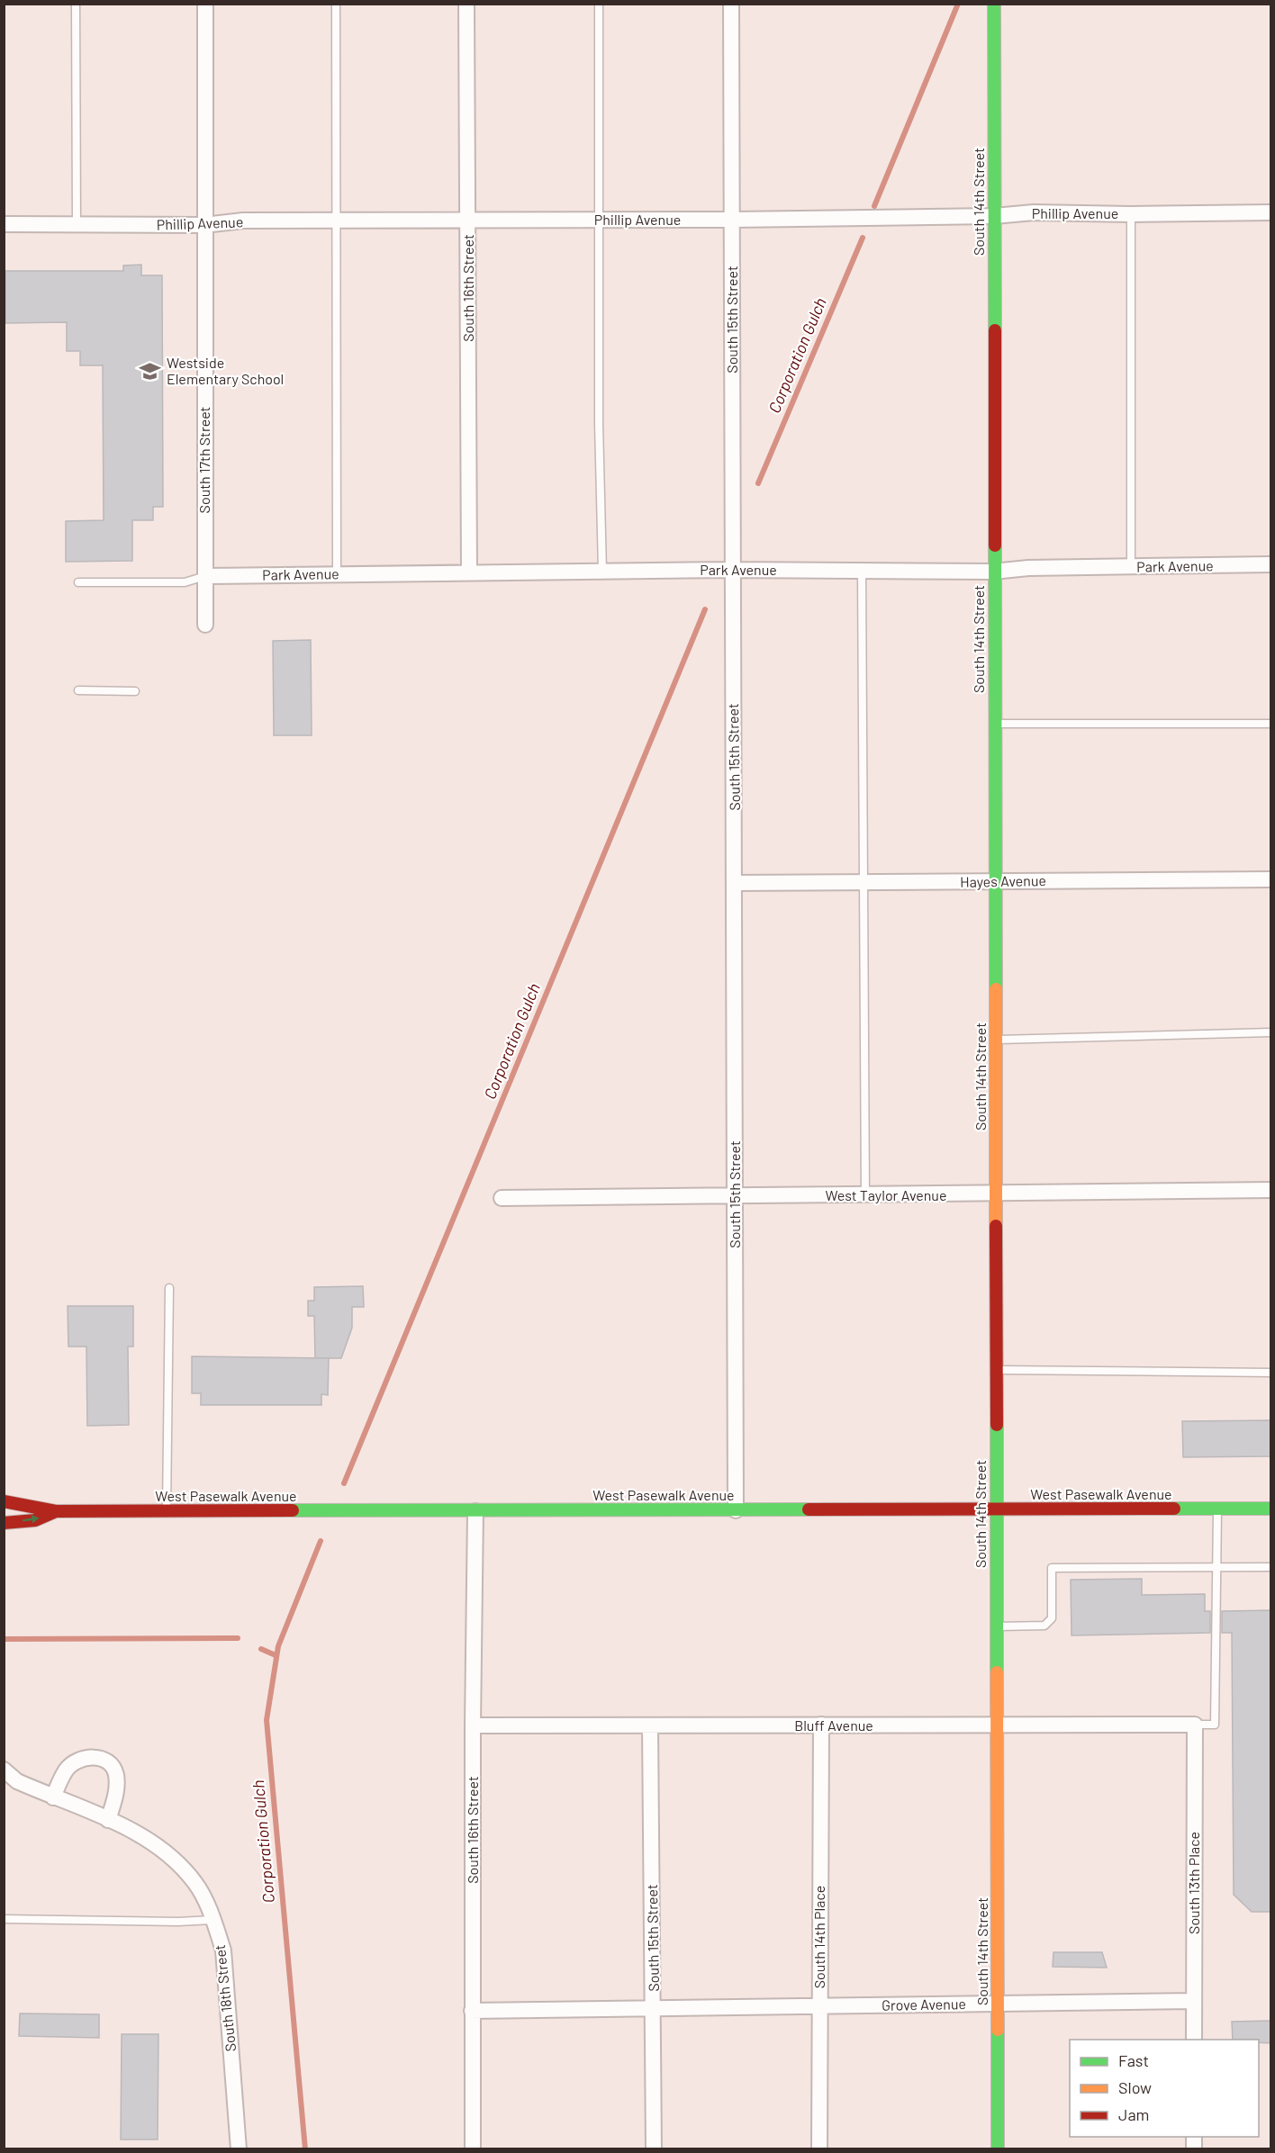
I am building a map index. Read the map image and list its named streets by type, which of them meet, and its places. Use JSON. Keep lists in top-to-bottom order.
{
  "streets": {
    "street": [
      "South 14th Street",
      "Phillip Avenue",
      "South 16th Street",
      "South 15th Street",
      "South 17th Street",
      "Park Avenue",
      "Hayes Avenue",
      "West Taylor Avenue",
      "West Pasewalk Avenue",
      "Bluff Avenue",
      "South 13th Place",
      "South 14th Place",
      "South 18th Street",
      "Grove Avenue"
    ]
  },
  "crossings": [
    ["South 14th Street", "Phillip Avenue"],
    ["South 14th Street", "Park Avenue"],
    ["South 14th Street", "Hayes Avenue"],
    ["South 14th Street", "West Taylor Avenue"],
    ["South 14th Street", "West Pasewalk Avenue"],
    ["South 14th Street", "Bluff Avenue"],
    ["South 14th Street", "Grove Avenue"],
    ["Phillip Avenue", "South 16th Street"],
    ["Phillip Avenue", "South 15th Street"],
    ["Phillip Avenue", "South 17th Street"],
    ["South 16th Street", "Park Avenue"],
    ["South 16th Street", "West Pasewalk Avenue"],
    ["South 16th Street", "Bluff Avenue"],
    ["South 16th Street", "Grove Avenue"],
    ["South 15th Street", "Park Avenue"],
    ["South 15th Street", "Hayes Avenue"],
    ["South 15th Street", "West Taylor Avenue"],
    ["South 15th Street", "West Pasewalk Avenue"],
    ["South 15th Street", "Bluff Avenue"],
    ["South 15th Street", "Grove Avenue"],
    ["South 17th Street", "Park Avenue"],
    ["Bluff Avenue", "South 13th Place"],
    ["Bluff Avenue", "South 14th Place"],
    ["South 13th Place", "Grove Avenue"],
    ["South 14th Place", "Grove Avenue"]
  ],
  "water": ["Corporation Gulch"],
  "places": {
    "school or university": ["Westside Elementary School"]
  },
  "legend": ["Fast", "Slow", "Jam"]
}
